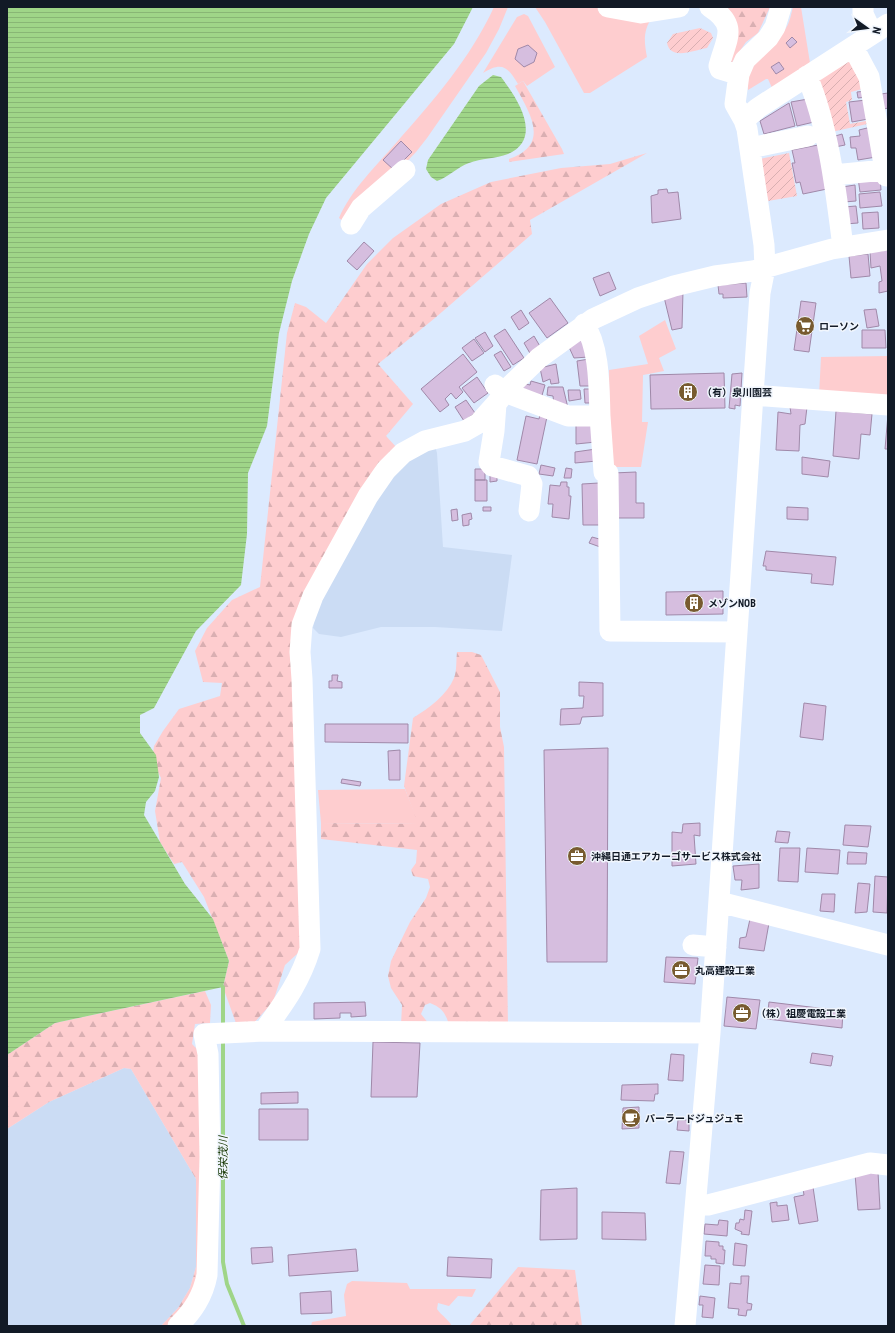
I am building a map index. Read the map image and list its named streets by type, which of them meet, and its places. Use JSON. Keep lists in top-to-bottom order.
{
  "water": ["保栄茂川"],
  "places": {
    "supermarket": ["ローソン"],
    "building": ["（有）泉川園芸", "メゾンNOB"],
    "office": ["沖縄日通エアカーゴサービス株式会社", "丸高建設工業", "（株）祖慶電設工業"],
    "cafe": ["パーラードジュジュモ"]
  },
  "north": "right"
}
